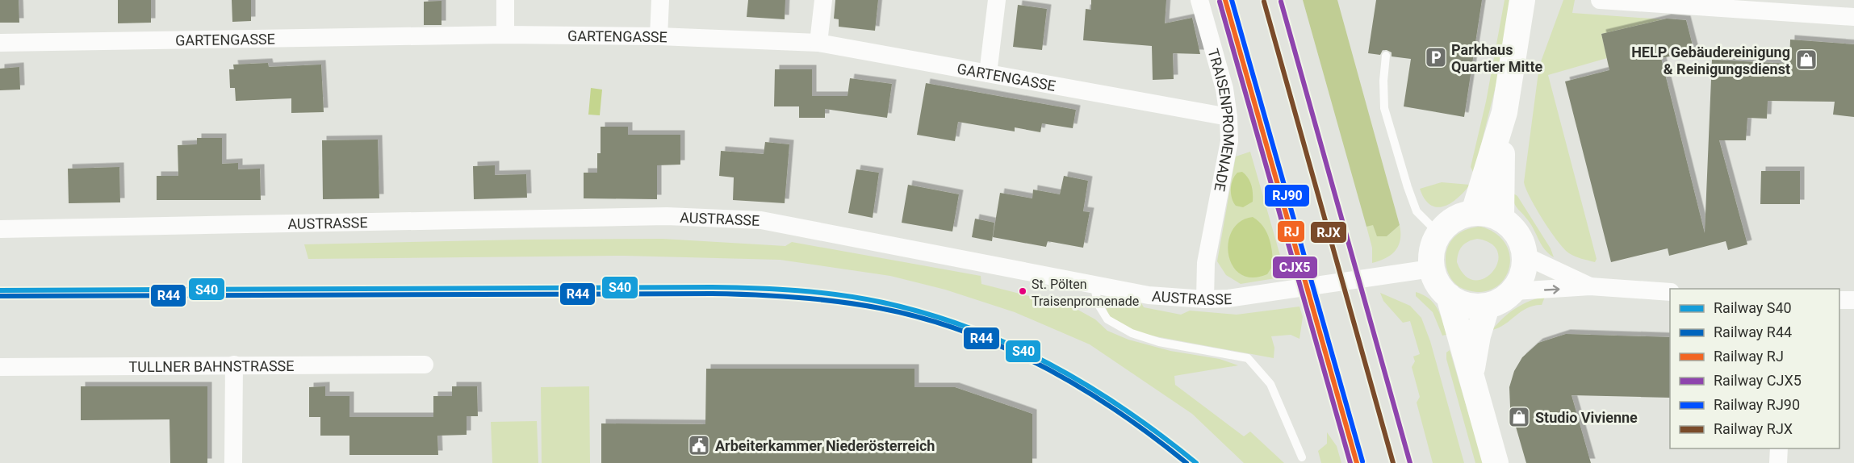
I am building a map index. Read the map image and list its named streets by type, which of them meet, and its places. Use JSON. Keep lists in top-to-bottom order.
{
  "streets": {
    "street": [
      "GARTENGASSE",
      "TRAISENPROMENADE",
      "AUSTRASSE",
      "TULLNER BAHNSTRASSE"
    ]
  },
  "crossings": [
    ["GARTENGASSE", "TRAISENPROMENADE"],
    ["TRAISENPROMENADE", "AUSTRASSE"]
  ],
  "places": {
    "parking": ["Parkhaus Quartier Mitte"],
    "shop": ["HELP Gebäudereinigung & Reinigungsdienst", "Studio Vivienne"],
    "other": ["St. Pölten Traisenpromenade"],
    "public building": ["Arbeiterkammer Niederösterreich"]
  },
  "lines": [
    "rail line RJ",
    "rail line RJ90",
    "rail line CJX5",
    "rail line RJX",
    "rail line S40",
    "rail line R44"
  ],
  "legend": [
    "Railway S40",
    "Railway R44",
    "Railway RJ",
    "Railway CJX5",
    "Railway RJ90",
    "Railway RJX"
  ]
}
